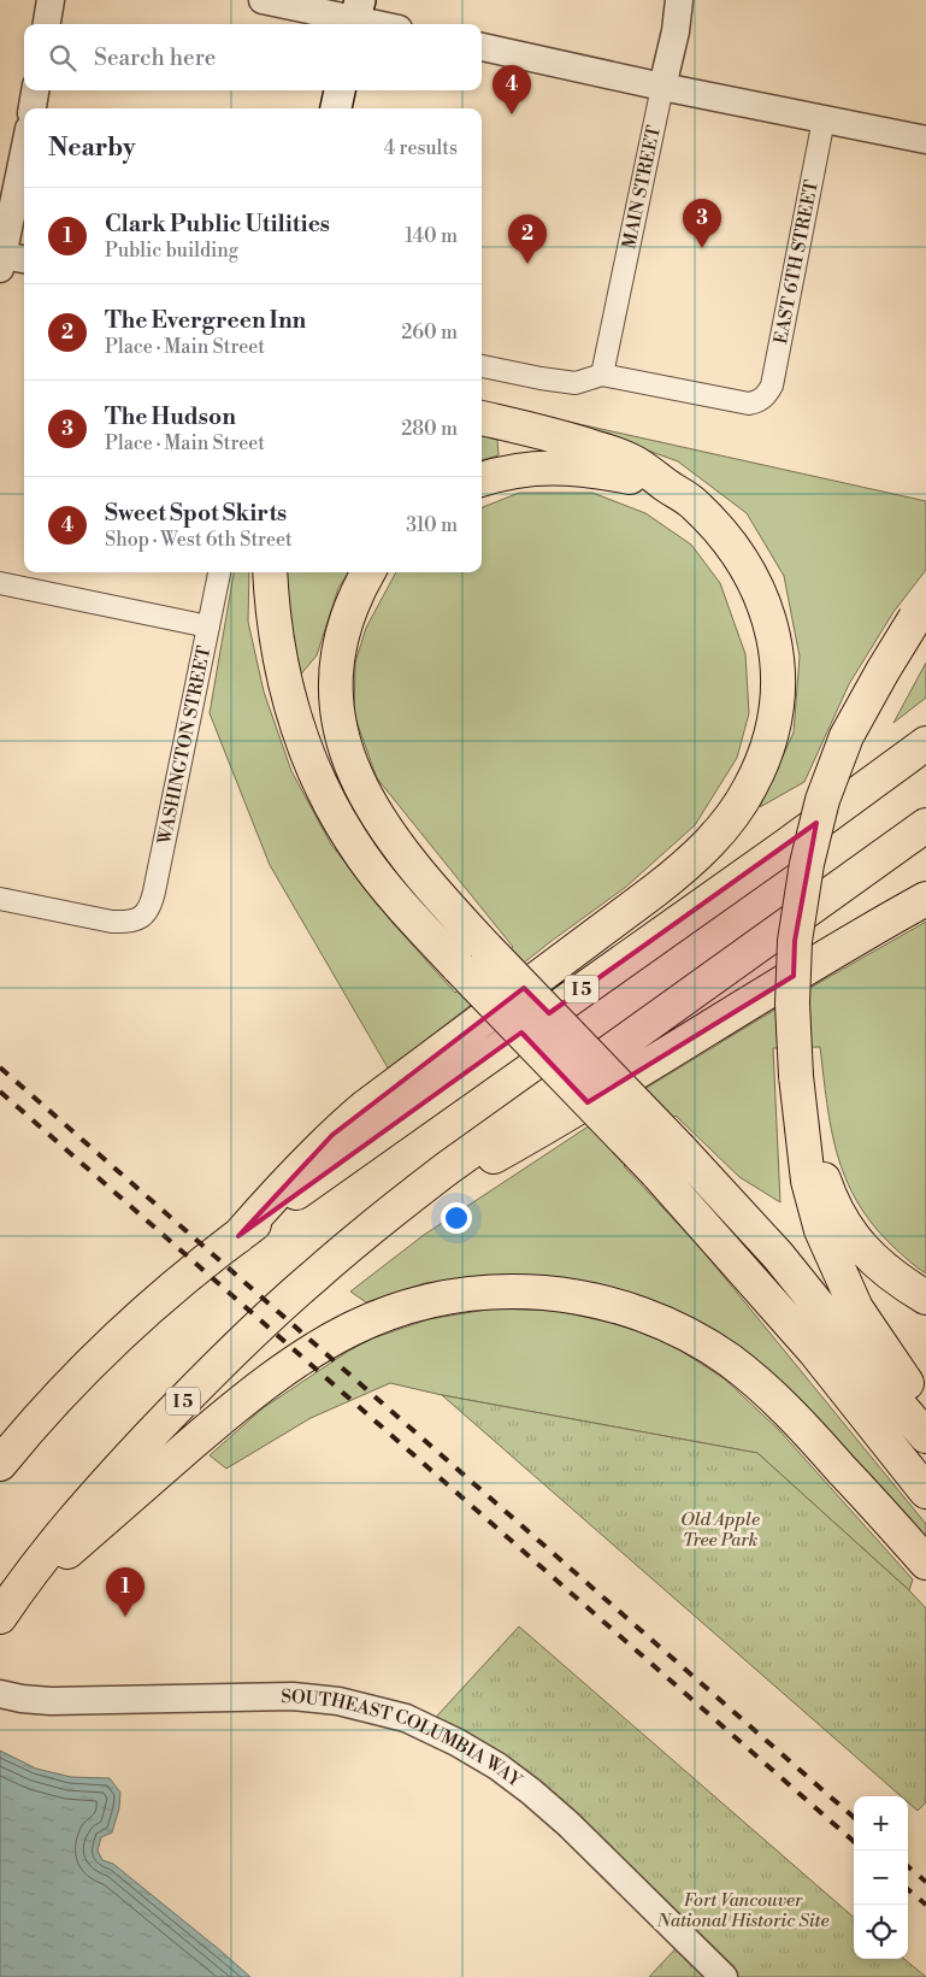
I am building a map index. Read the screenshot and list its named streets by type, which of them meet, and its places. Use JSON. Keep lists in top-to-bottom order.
{
  "streets": {
    "highway": ["I 5"],
    "street": [
      "MAIN STREET",
      "EAST 6TH STREET",
      "WASHINGTON STREET",
      "SOUTHEAST COLUMBIA WAY"
    ]
  },
  "crossings": [
    ["MAIN STREET", "EAST 6TH STREET"]
  ],
  "parks": ["Old Apple Tree Park", "Fort Vancouver National Historic Site"],
  "page": {
    "search": "Search here",
    "pins": [
      "4",
      "3",
      "2",
      "1"
    ],
    "heading": ["Nearby", "4 results"],
    "list": [
      {
        "mark": "1",
        "name": "Clark Public Utilities",
        "note": "Public building",
        "value": "140 m"
      },
      {
        "mark": "2",
        "name": "The Evergreen Inn",
        "note": "Place · Main Street",
        "value": "260 m"
      },
      {
        "mark": "3",
        "name": "The Hudson",
        "note": "Place · Main Street",
        "value": "280 m"
      },
      {
        "mark": "4",
        "name": "Sweet Spot Skirts",
        "note": "Shop · West 6th Street",
        "value": "310 m"
      }
    ],
    "map_buttons": ["+", "−"]
  }
}
